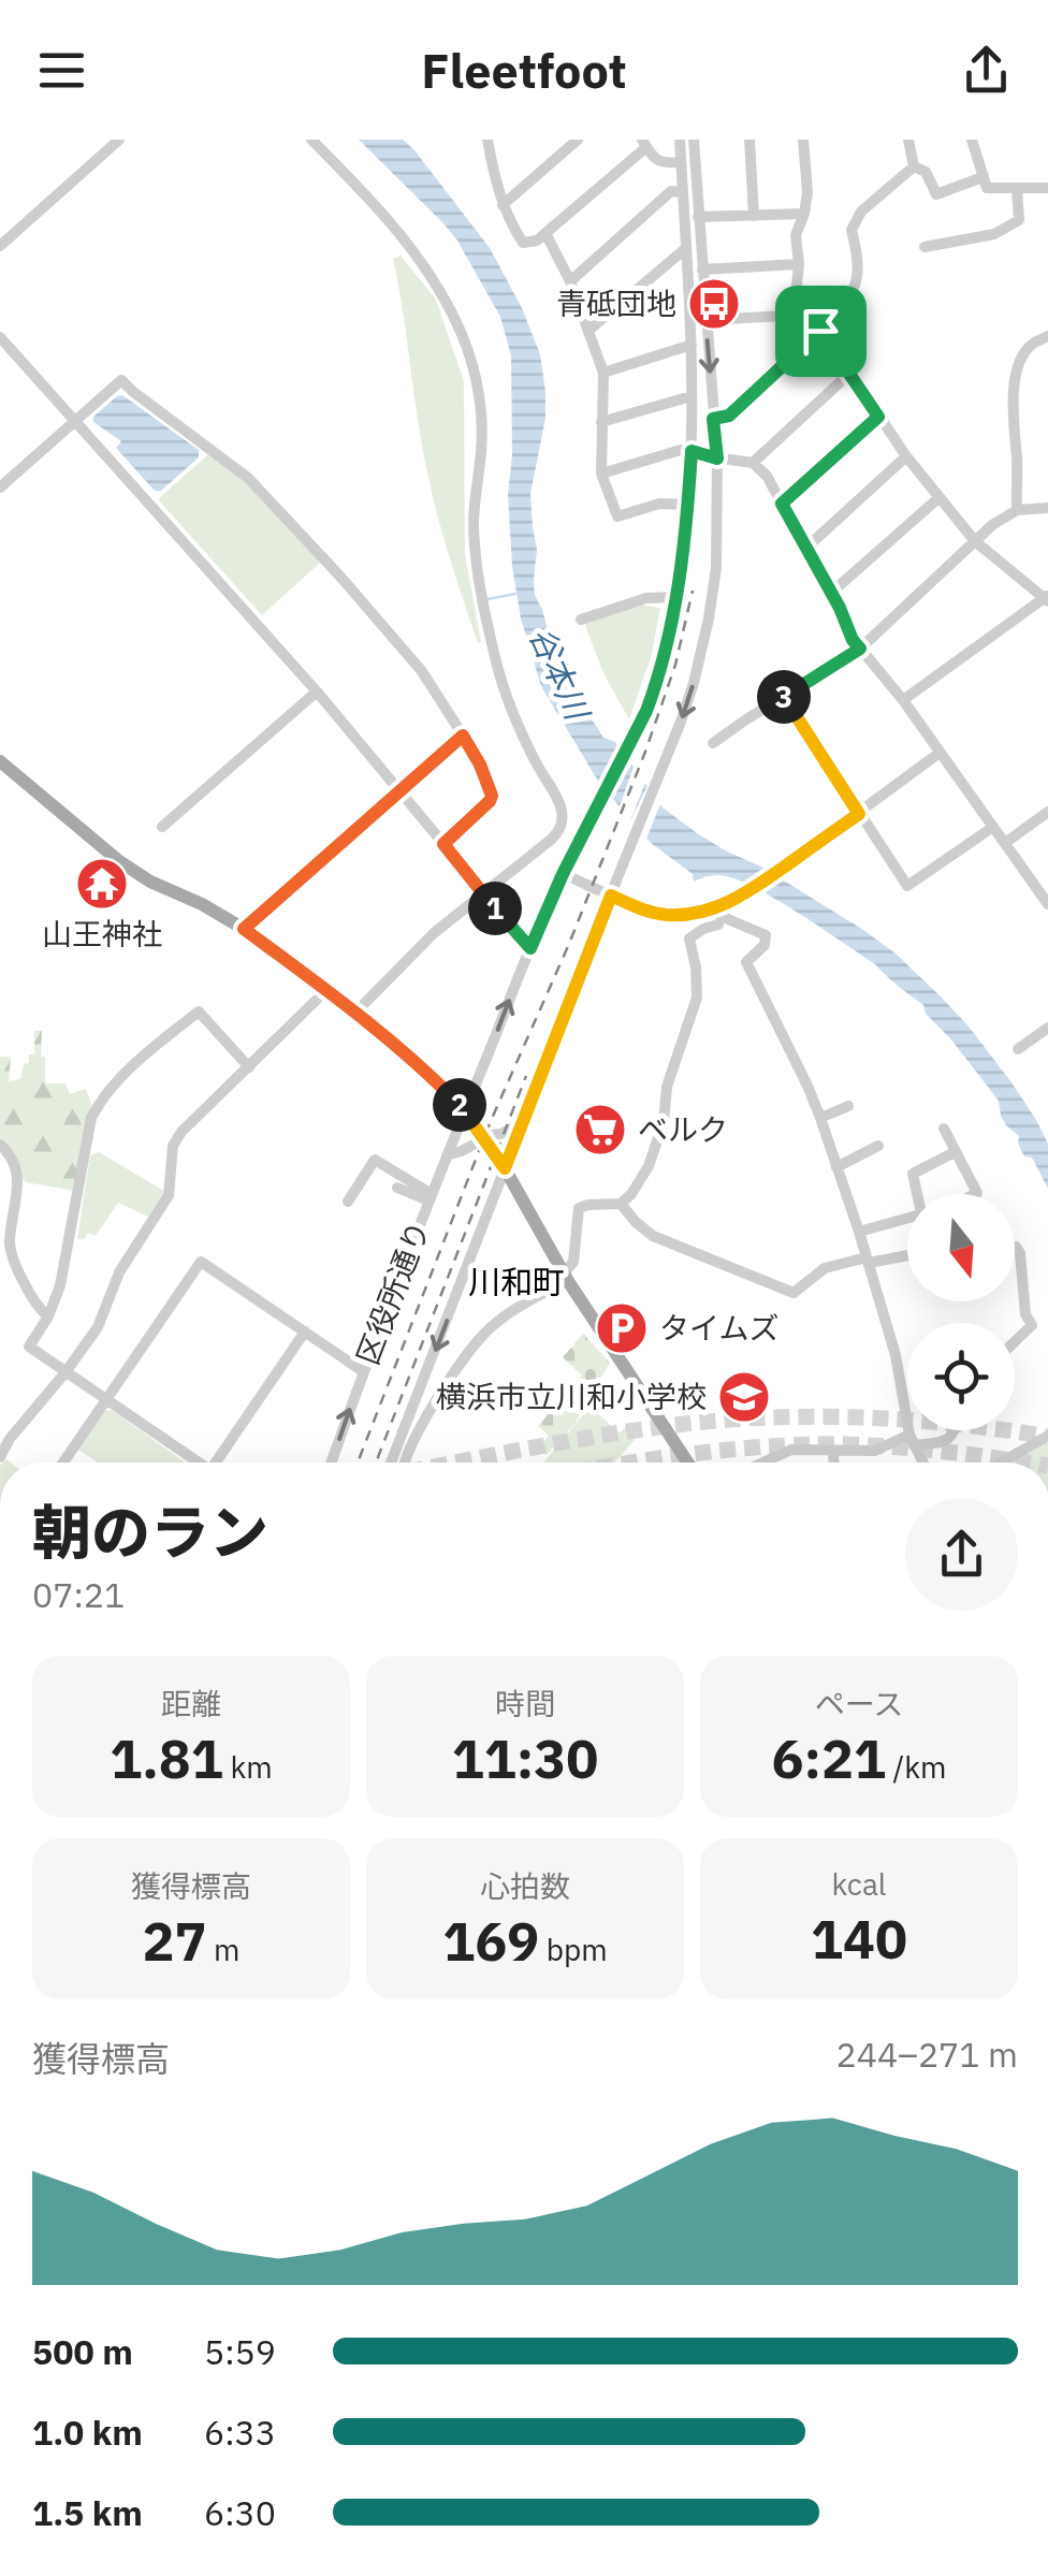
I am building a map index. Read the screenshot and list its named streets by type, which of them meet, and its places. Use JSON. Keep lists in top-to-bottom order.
{
  "streets": {
    "street": ["区役所通り"]
  },
  "districts": ["川和町"],
  "water": ["谷本川"],
  "places": {
    "bus stop": ["青砥団地"],
    "temple": ["山王神社"],
    "supermarket": ["ベルク"],
    "parking": ["タイムズ"],
    "school or university": ["横浜市立川和小学校"]
  },
  "north": "bottom",
  "page": {
    "header": "Fleetfoot",
    "pins": ["3", "1", "2"],
    "heading": ["朝のラン", "07:21"],
    "stats": [
      ["距離", "1.81 km"],
      ["時間", "11:30"],
      ["ペース", "6:21 /km"],
      ["獲得標高", "27 m"],
      ["心拍数", "169 bpm"],
      ["kcal", "140"]
    ],
    "chart": ["獲得標高", "244–271 m"],
    "list": [
      {
        "name": "500 m",
        "note": "5:59"
      },
      {
        "name": "1.0 km",
        "note": "6:33"
      },
      {
        "name": "1.5 km",
        "note": "6:30"
      }
    ]
  }
}
